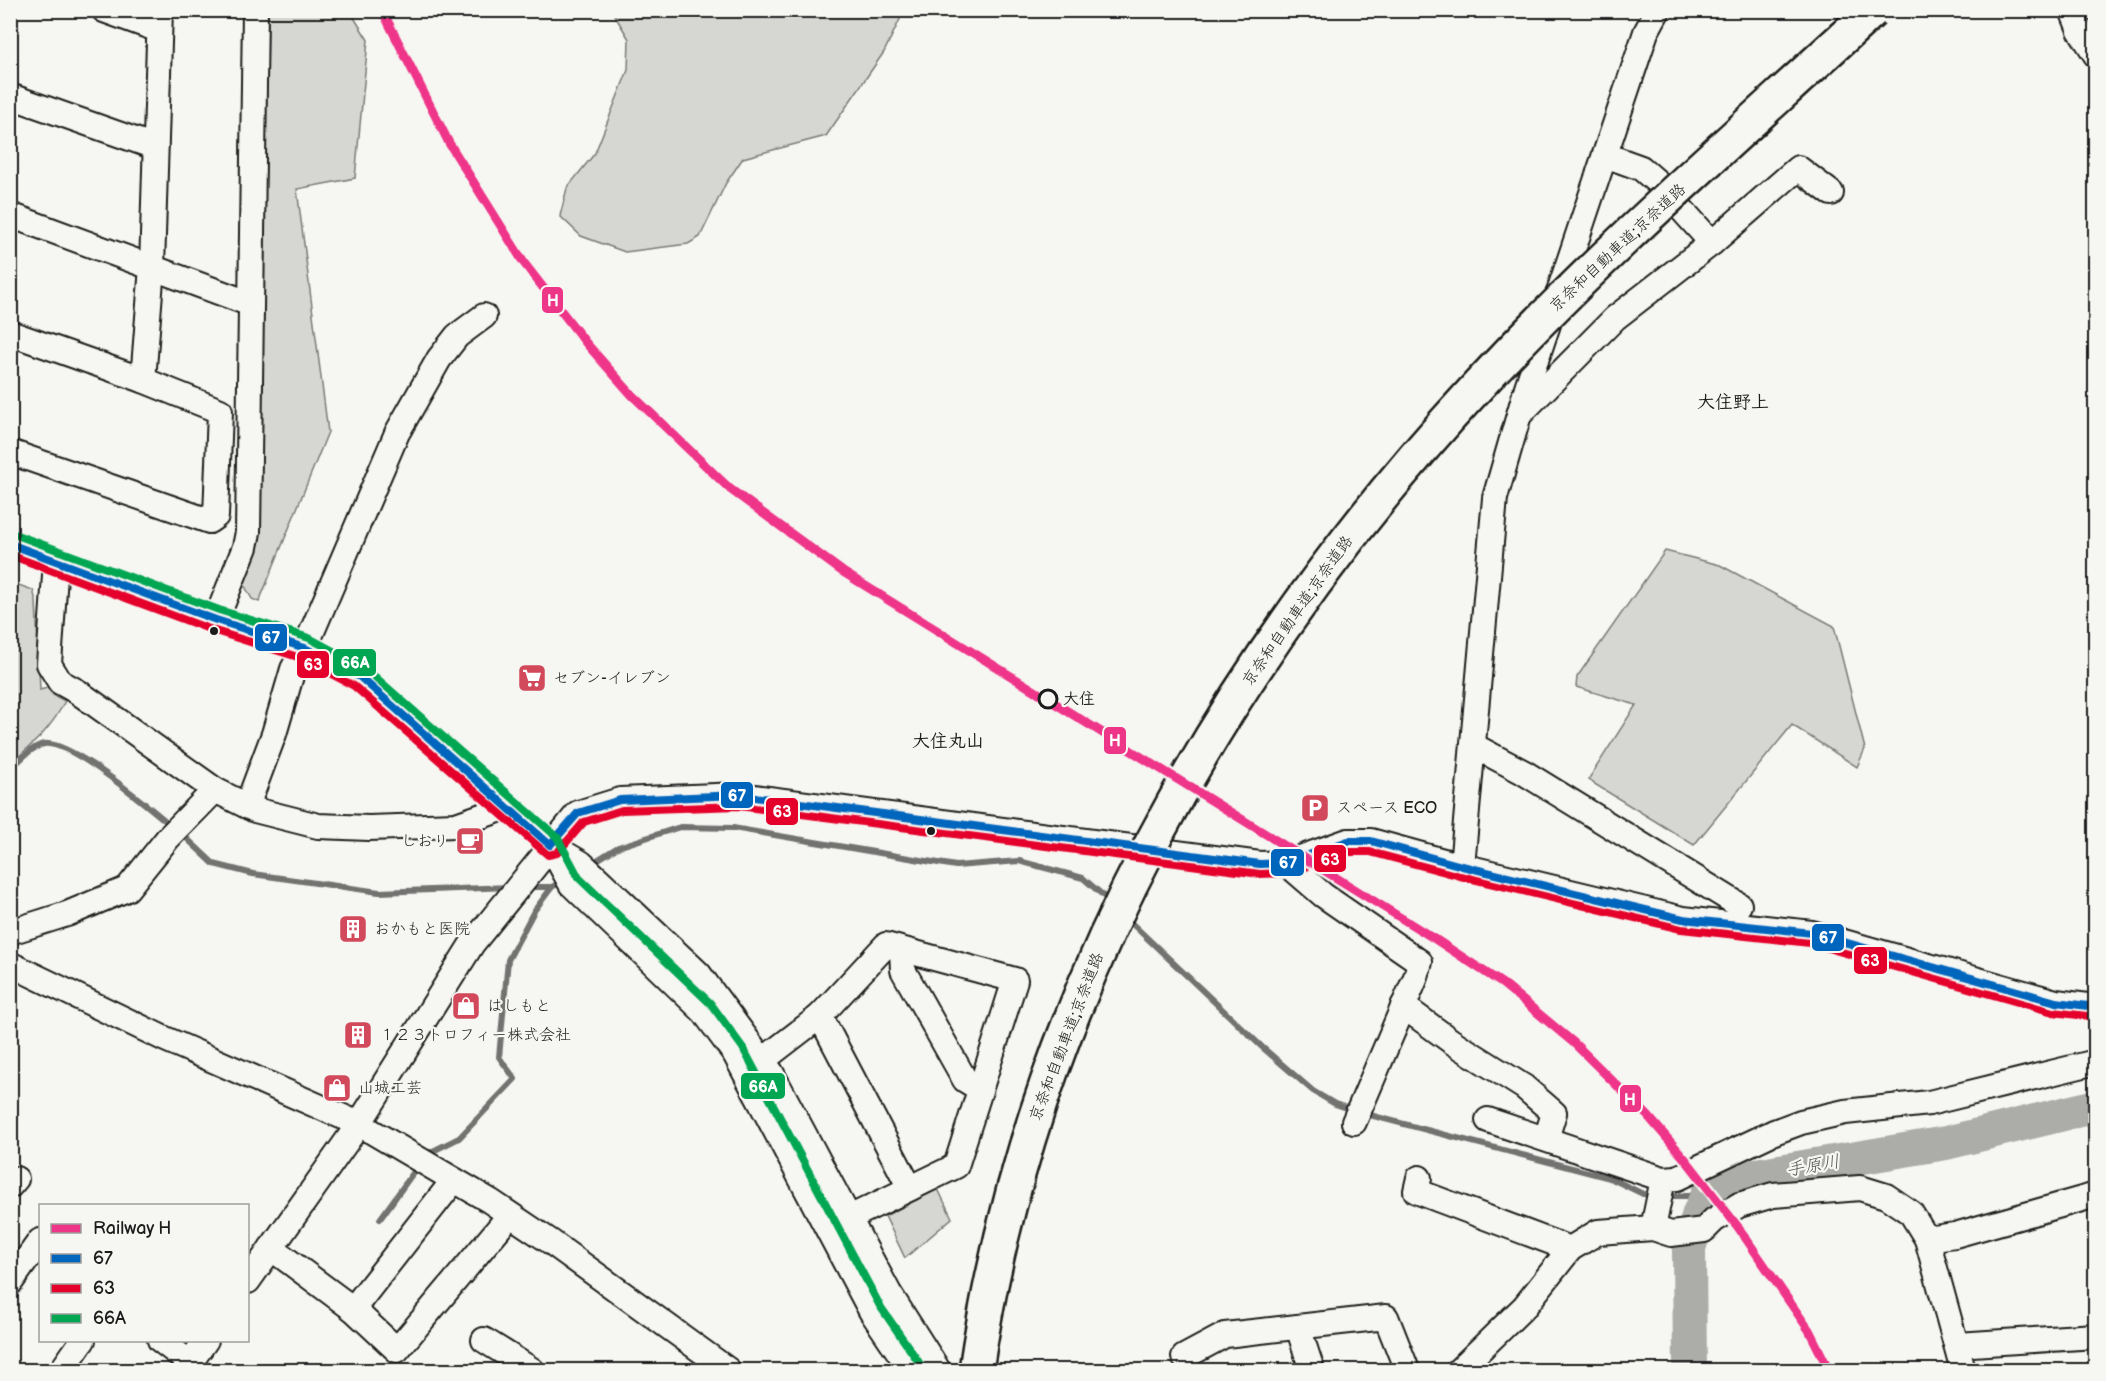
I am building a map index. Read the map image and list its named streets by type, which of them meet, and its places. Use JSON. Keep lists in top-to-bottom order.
{
  "streets": {
    "highway": ["京奈和自動車道;京奈道路"]
  },
  "districts": ["大住野上", "大住丸山"],
  "water": ["手原川"],
  "places": {
    "supermarket": ["セブン-イレブン"],
    "other": ["大住"],
    "parking": ["スペース ECO"],
    "cafe": ["しおり"],
    "building": ["おかもと医院", "１２３トロフィー株式会社"],
    "shop": ["はしもと", "山城工芸"]
  },
  "lines": [
    "rail line H",
    "transit line 66A",
    "transit line 67",
    "transit line 63"
  ],
  "legend": [
    "Railway H",
    "67",
    "63",
    "66A"
  ]
}
